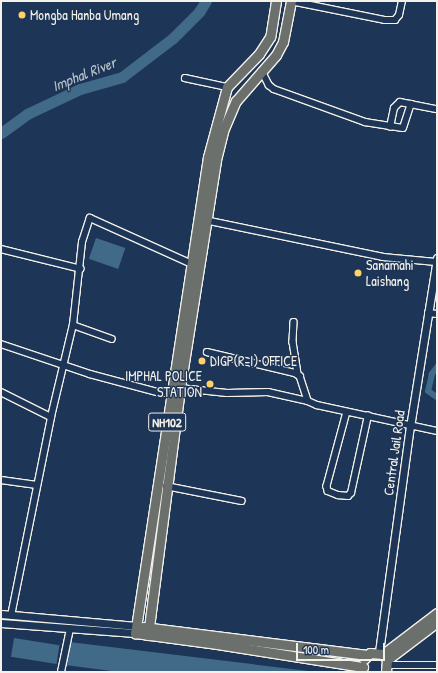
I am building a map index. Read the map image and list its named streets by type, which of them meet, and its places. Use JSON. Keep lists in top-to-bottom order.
{
  "streets": {
    "highway": ["NH102"],
    "street": ["Central Jail Road"]
  },
  "water": ["Imphal River"],
  "places": [
    "Mongba Hanba Umang",
    "Sanamahi Laishang",
    "DIGP(R-I) OFFICE",
    "IMPHAL POLICE STATION"
  ],
  "scale_bar": "100 m"
}
